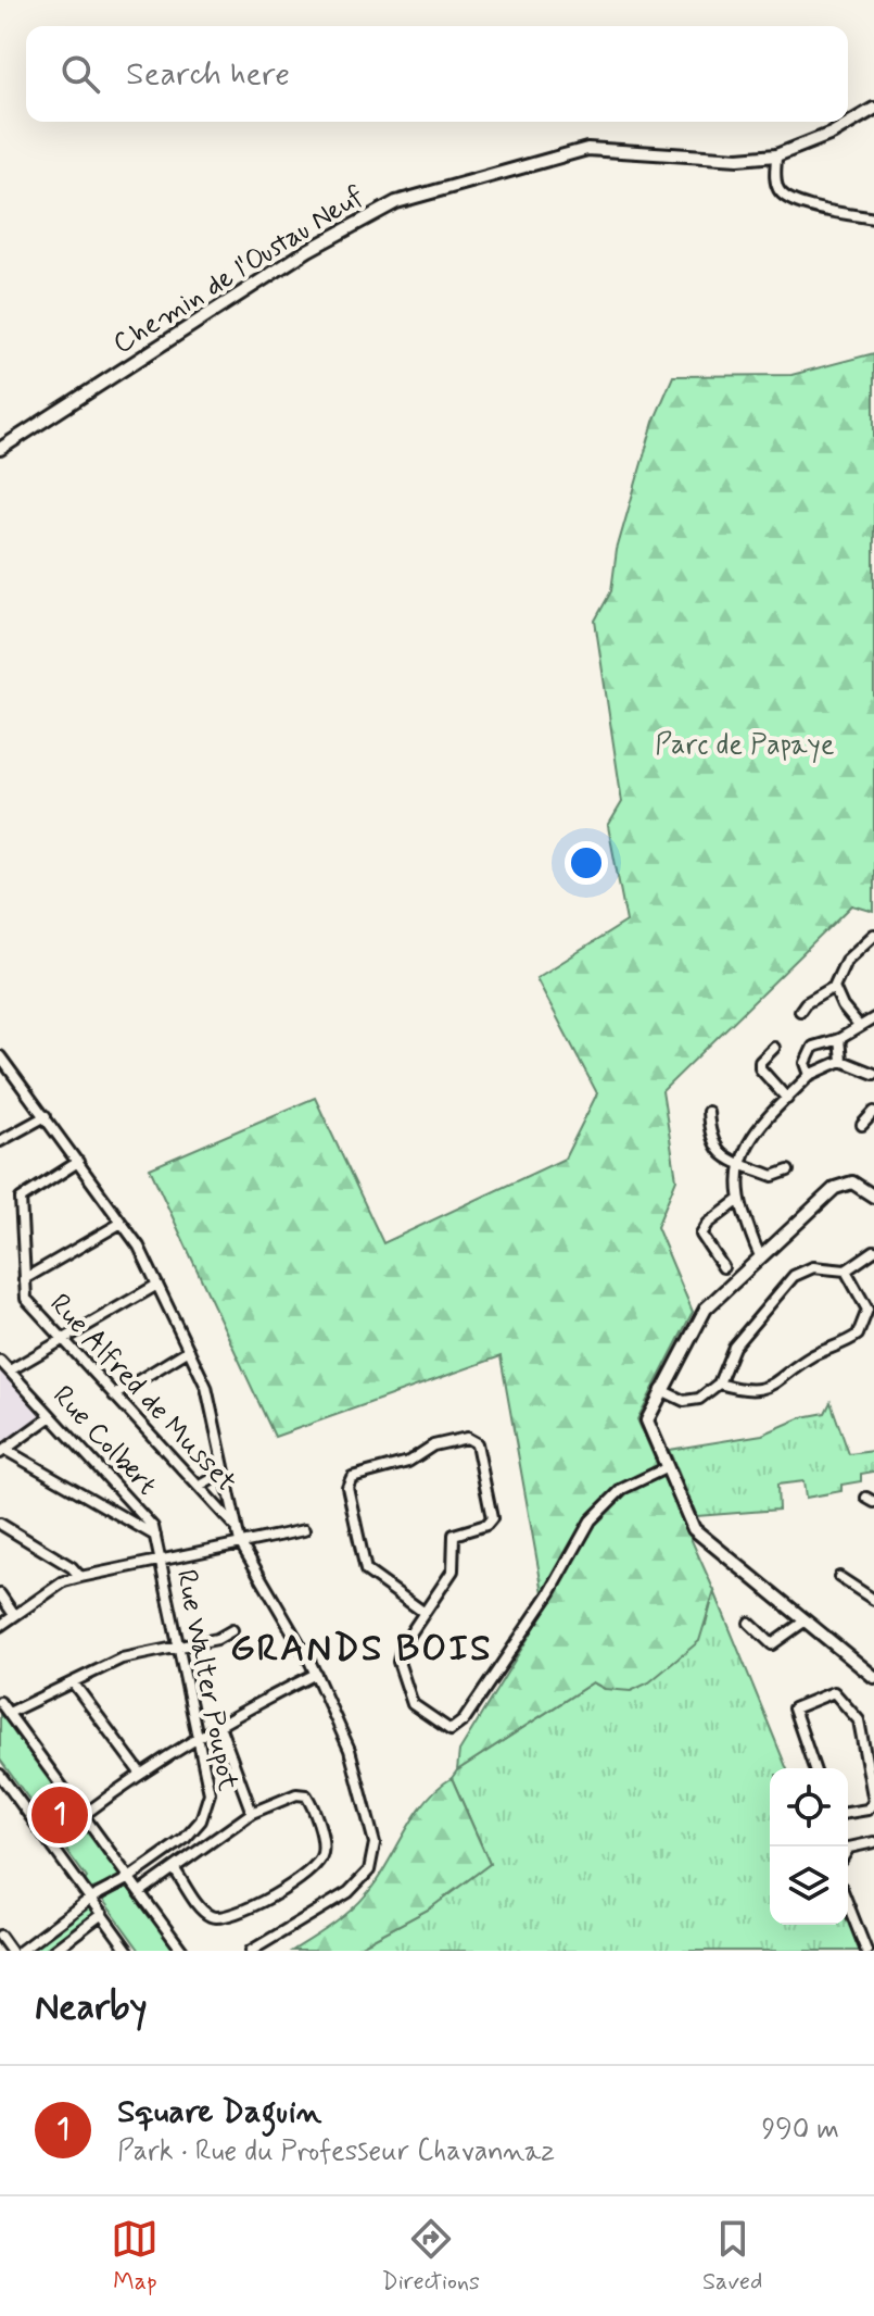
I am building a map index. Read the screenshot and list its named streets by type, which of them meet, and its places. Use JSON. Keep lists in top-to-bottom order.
{
  "streets": {
    "street": [
      "Chemin de l'Oustau Neuf",
      "Rue Alfred de Musset",
      "Rue Colbert",
      "Rue Walter Poupot"
    ]
  },
  "crossings": [
    ["Rue Colbert", "Rue Walter Poupot"]
  ],
  "districts": ["GRANDS BOIS"],
  "parks": ["Parc de Papaye"],
  "page": {
    "search": "Search here",
    "pins": "1",
    "heading": "Nearby",
    "list": [
      {
        "mark": "1",
        "name": "Square Daguin",
        "note": "Park · Rue du Professeur Chavannaz",
        "value": "990 m"
      }
    ],
    "nav": ["Map", "Directions", "Saved"]
  }
}
